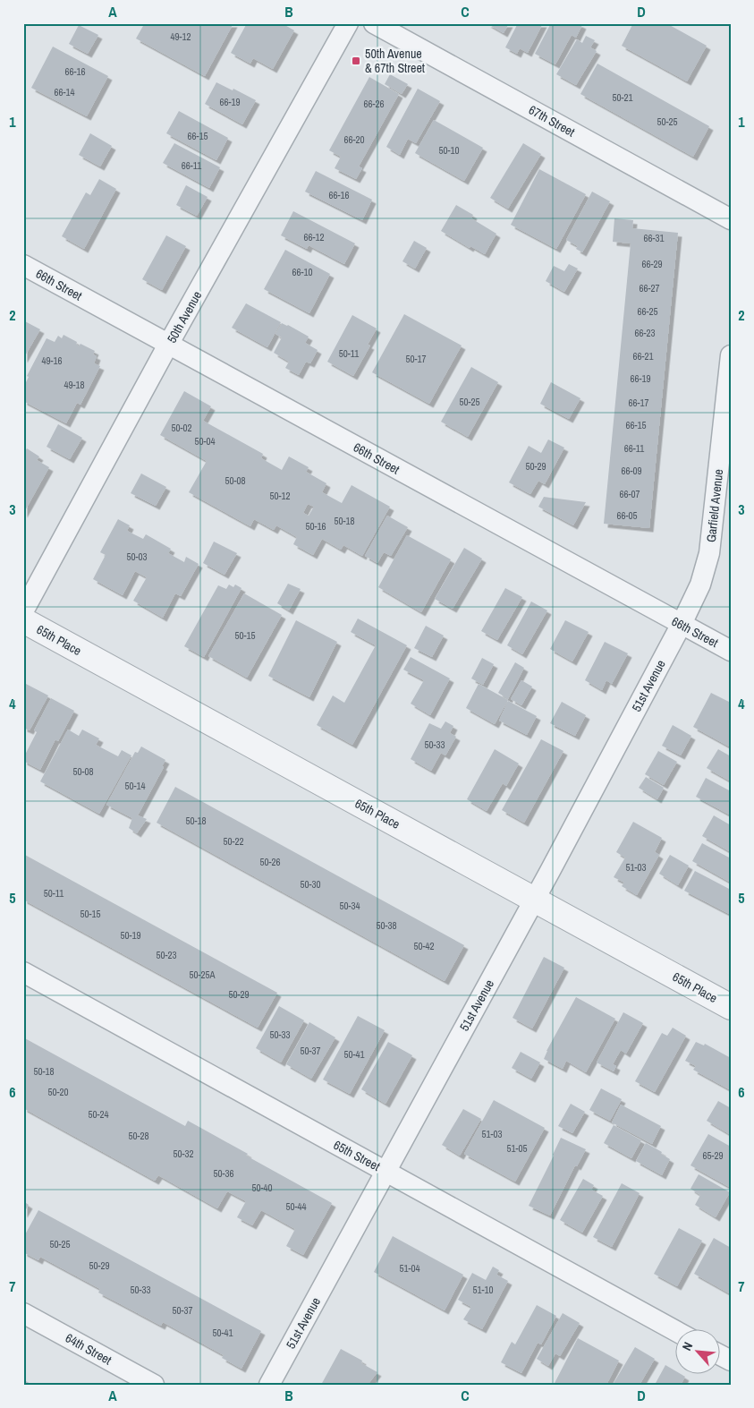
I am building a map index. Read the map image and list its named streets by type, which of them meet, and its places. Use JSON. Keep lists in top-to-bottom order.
{
  "streets": {
    "street": [
      "67th Street",
      "66th Street",
      "50th Avenue",
      "Garfield Avenue",
      "65th Place",
      "51st Avenue",
      "65th Street",
      "64th Street"
    ]
  },
  "crossings": [
    ["66th Street", "50th Avenue"],
    ["66th Street", "Garfield Avenue"],
    ["66th Street", "51st Avenue"],
    ["Garfield Avenue", "51st Avenue"],
    ["65th Place", "51st Avenue"],
    ["51st Avenue", "65th Street"]
  ],
  "places": {
    "transit": ["50th Avenue & 67th Street"]
  },
  "house_numbers": [
    "49-12",
    "66-16",
    "66-14",
    "50-21",
    "66-19",
    "66-26",
    "50-25",
    "66-15",
    "66-20",
    "50-10",
    "66-11",
    "66-16",
    "66-12",
    "66-31",
    "66-29",
    "66-10",
    "66-27",
    "66-25",
    "66-23",
    "50-11",
    "66-21",
    "50-17",
    "49-16",
    "66-19",
    "49-18",
    "50-25",
    "66-17",
    "66-15",
    "50-02",
    "50-04",
    "66-11",
    "50-29",
    "66-09",
    "50-08",
    "66-07",
    "50-12",
    "66-05",
    "50-18",
    "50-16",
    "50-03",
    "50-15",
    "50-33",
    "50-08",
    "50-14",
    "50-18",
    "50-22",
    "50-26",
    "51-03",
    "50-30",
    "50-11",
    "50-34",
    "50-15",
    "50-38",
    "50-19",
    "50-42",
    "50-23",
    "50-25A",
    "50-29",
    "50-33",
    "50-37",
    "50-41",
    "50-18",
    "50-20",
    "50-24",
    "51-03",
    "50-28",
    "51-05",
    "50-32",
    "65-29",
    "50-36",
    "50-40",
    "50-44",
    "50-25",
    "50-29",
    "51-04",
    "50-33",
    "51-10",
    "50-37",
    "50-41"
  ],
  "north": "top left",
  "grid": {
    "columns": [
      "A",
      "B",
      "C",
      "D"
    ],
    "rows": [
      "1",
      "2",
      "3",
      "4",
      "5",
      "6",
      "7"
    ]
  }
}
